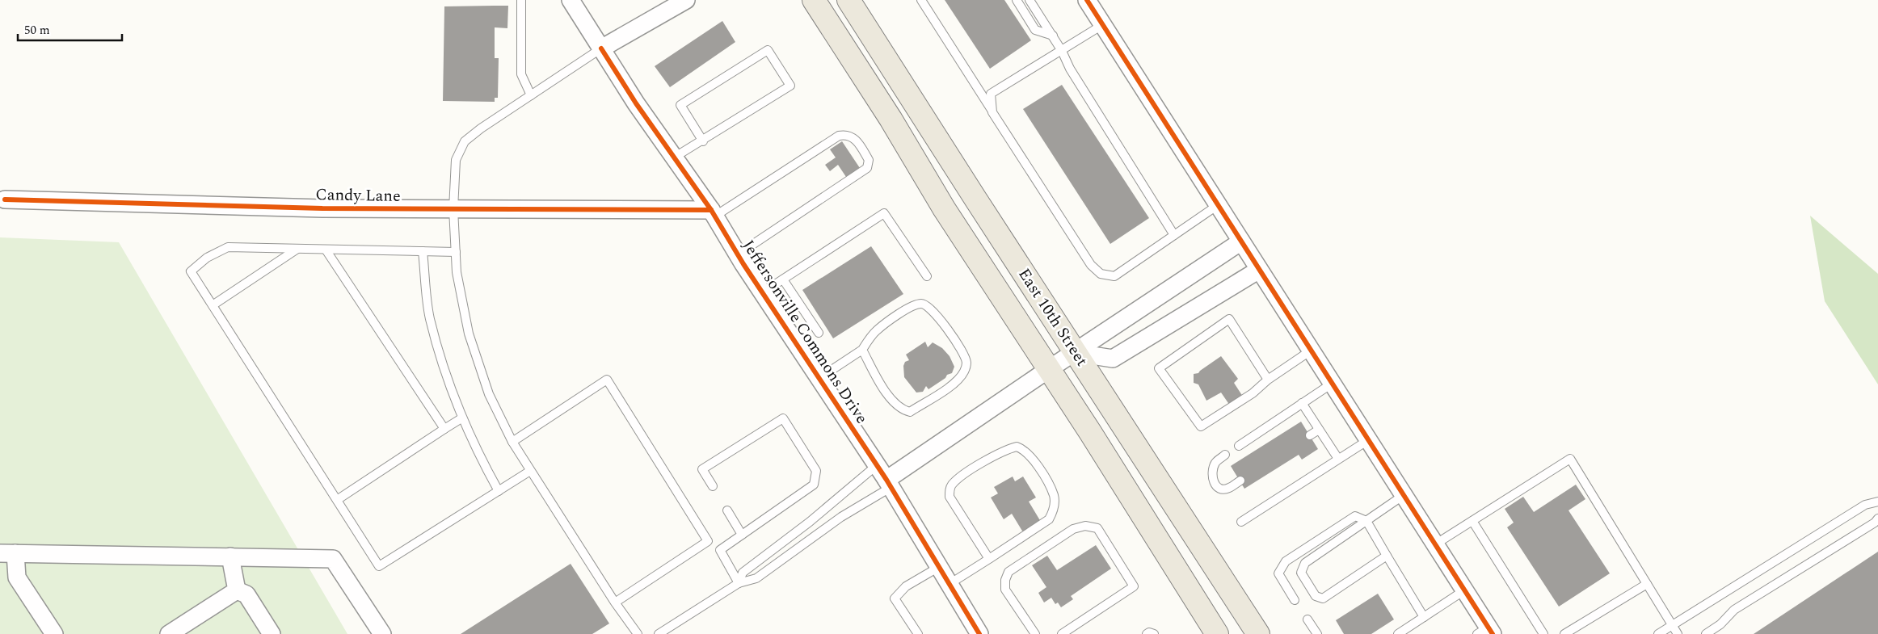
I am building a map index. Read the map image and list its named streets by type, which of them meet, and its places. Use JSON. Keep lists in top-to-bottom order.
{
  "streets": {
    "main road": ["East 10th Street"],
    "street": ["Candy Lane", "Jeffersonville Commons Drive"]
  },
  "crossings": [
    ["Candy Lane", "Jeffersonville Commons Drive"]
  ],
  "scale_bar": "50 m"
}
